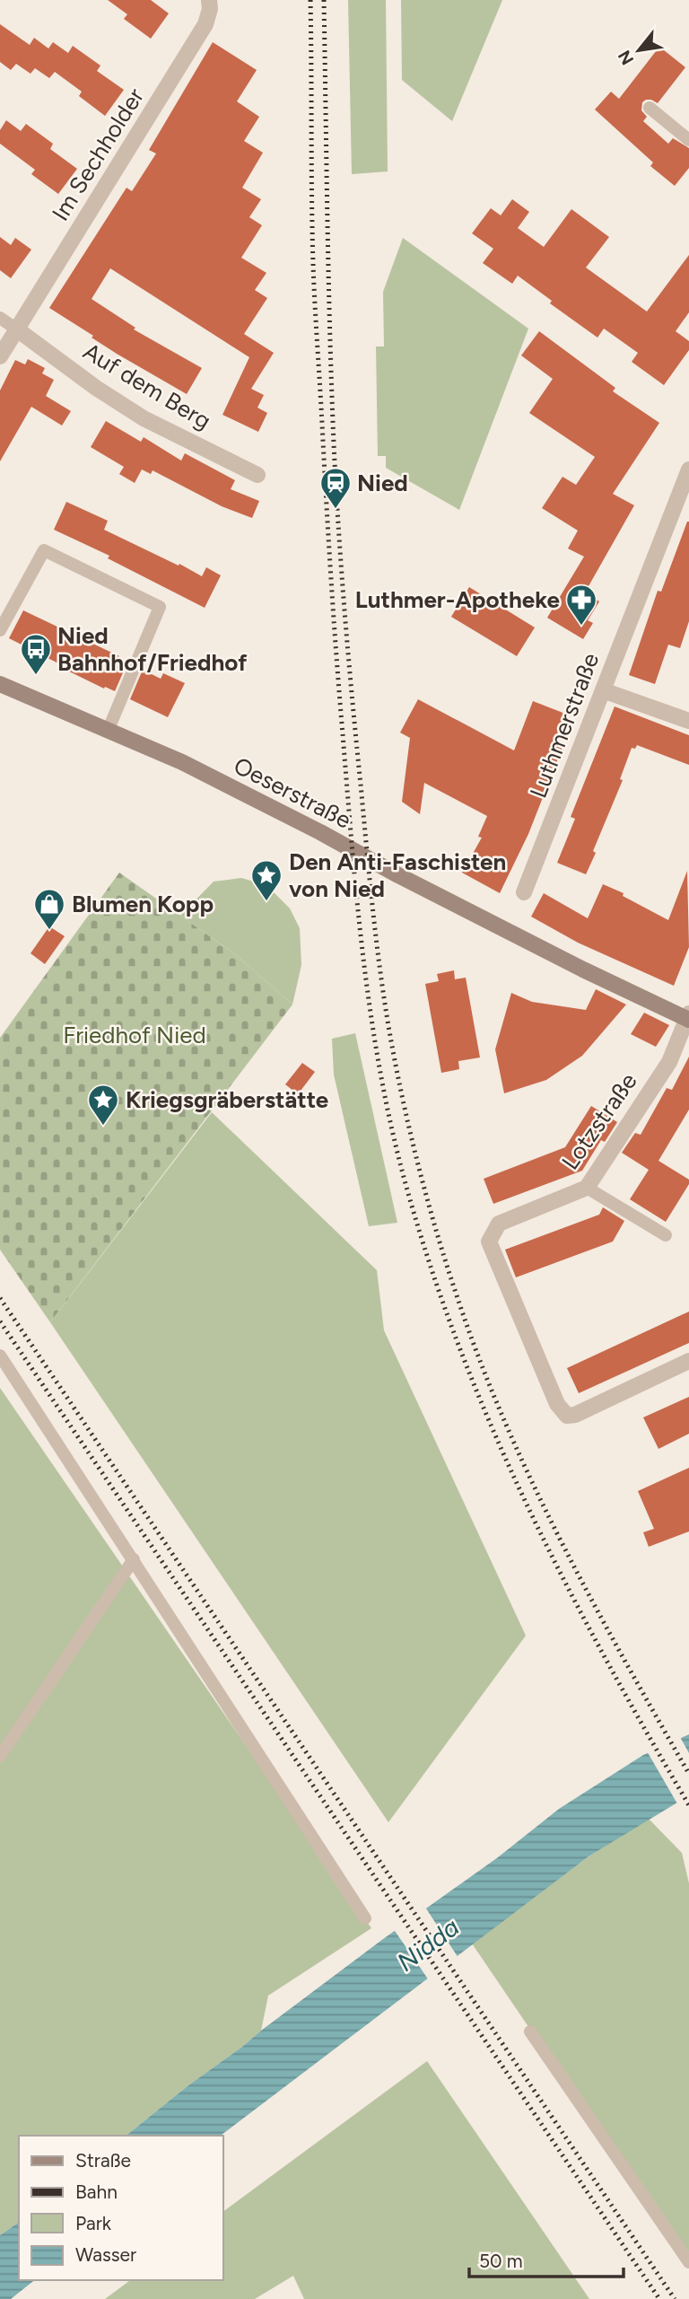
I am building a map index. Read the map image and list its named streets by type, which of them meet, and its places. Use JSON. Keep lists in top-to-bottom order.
{
  "streets": {
    "street": [
      "Im Sechholder",
      "Auf dem Berg",
      "Luthmerstraße",
      "Oeserstraße",
      "Lotzstraße"
    ]
  },
  "crossings": [
    ["Im Sechholder", "Auf dem Berg"],
    ["Oeserstraße", "Lotzstraße"]
  ],
  "water": ["Nidda"],
  "parks": ["Friedhof Nied"],
  "places": {
    "station": ["Nied"],
    "pharmacy": ["Luthmer-Apotheke"],
    "bus stop": ["Nied Bahnhof/Friedhof"],
    "place": ["Den Anti-Faschisten von Nied", "Kriegsgräberstätte"],
    "shop": ["Blumen Kopp"]
  },
  "legend": [
    "Straße",
    "Bahn",
    "Park",
    "Wasser"
  ],
  "scale_bar": "50 m",
  "north": "bottom left"
}
